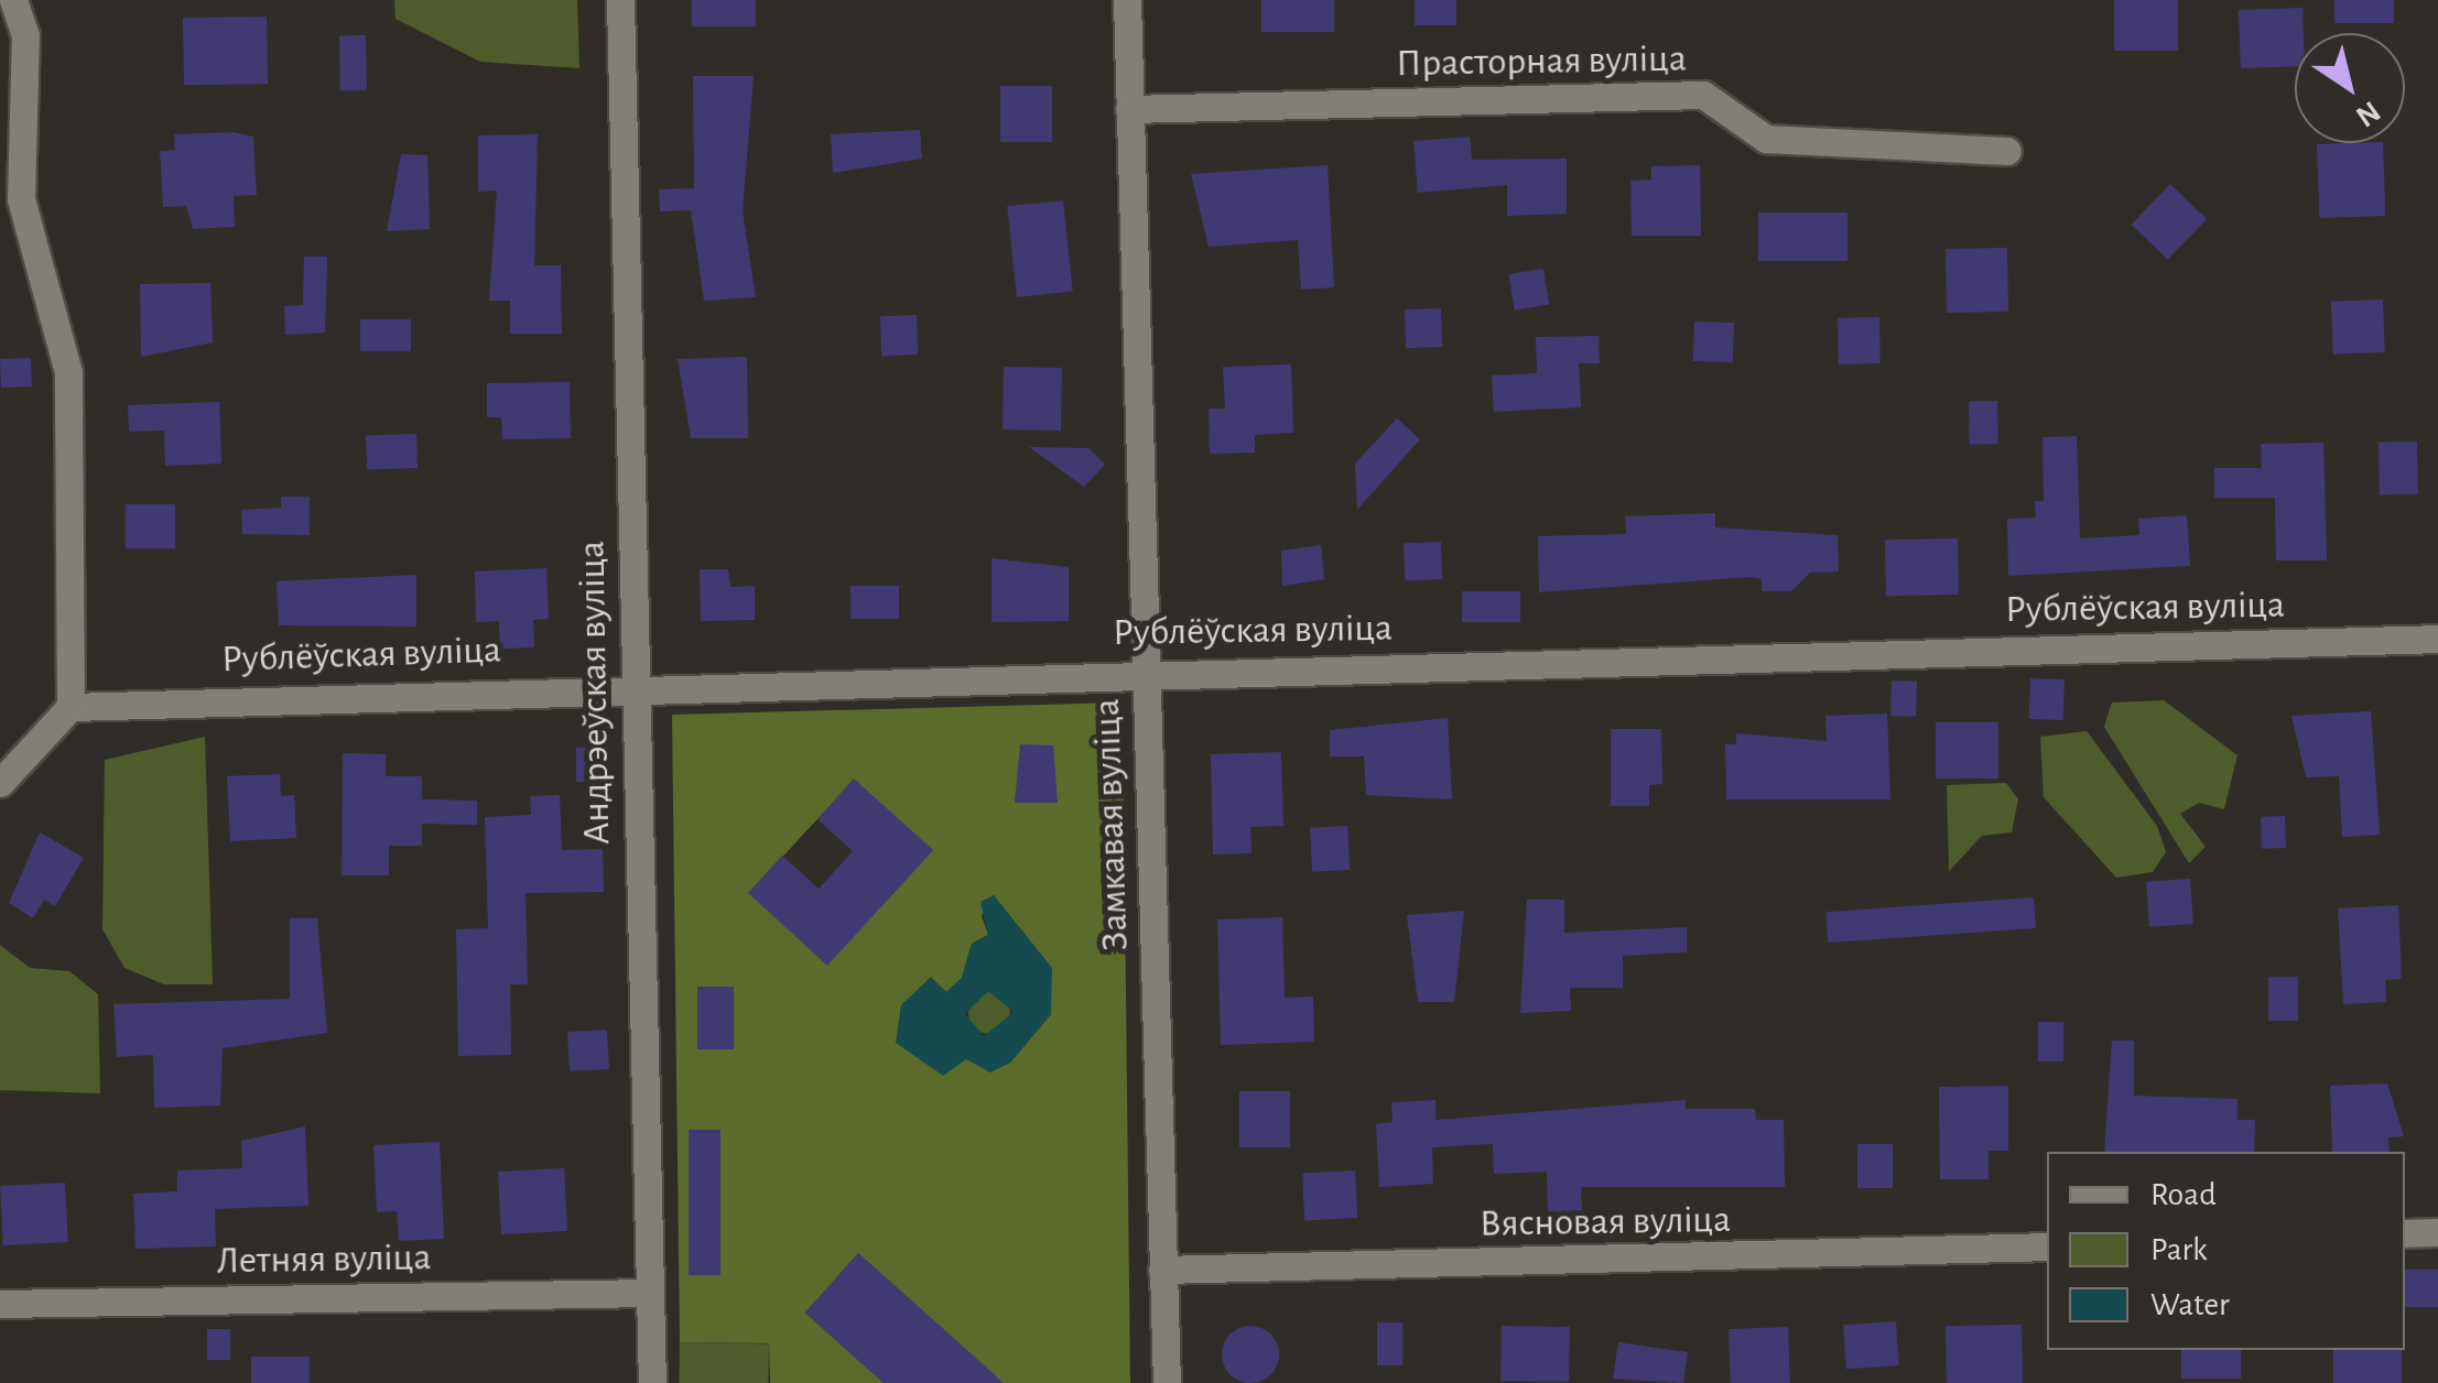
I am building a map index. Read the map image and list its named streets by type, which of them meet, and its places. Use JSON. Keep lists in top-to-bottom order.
{
  "streets": {
    "street": [
      "Прасторная вуліца",
      "Рублёўская вуліца",
      "Андрэеўская вуліца",
      "Замкавая вуліца",
      "Вясновая вуліца",
      "Летняя вуліца"
    ]
  },
  "crossings": [
    ["Прасторная вуліца", "Замкавая вуліца"],
    ["Рублёўская вуліца", "Андрэеўская вуліца"],
    ["Рублёўская вуліца", "Замкавая вуліца"],
    ["Андрэеўская вуліца", "Летняя вуліца"],
    ["Замкавая вуліца", "Вясновая вуліца"]
  ],
  "legend": ["Road", "Park", "Water"],
  "north": "bottom right"
}
